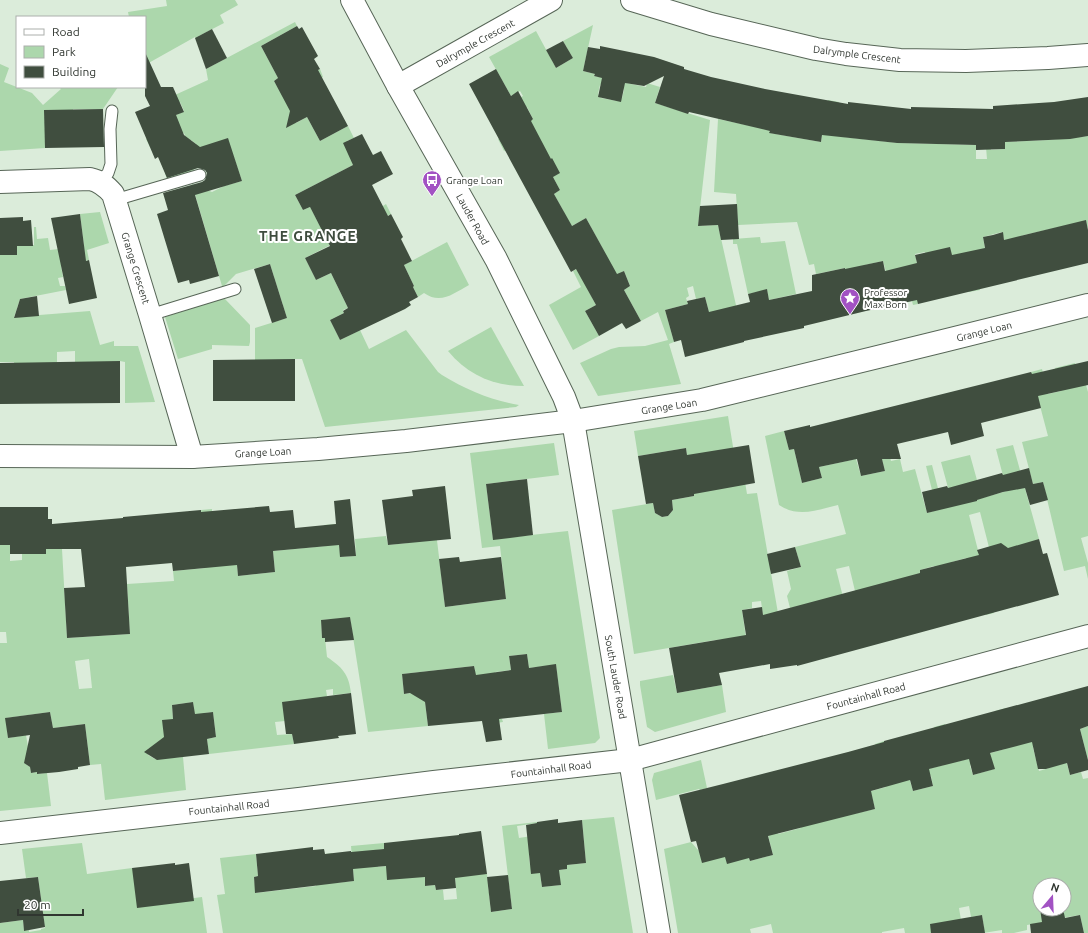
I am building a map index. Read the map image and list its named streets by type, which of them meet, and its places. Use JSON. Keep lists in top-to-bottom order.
{
  "streets": {
    "street": [
      "Dalrymple Crescent",
      "Lauder Road",
      "Grange Crescent",
      "Grange Loan",
      "South Lauder Road",
      "Fountainhall Road"
    ]
  },
  "crossings": [
    ["Dalrymple Crescent", "Lauder Road"],
    ["Lauder Road", "Grange Loan"],
    ["Lauder Road", "South Lauder Road"],
    ["Grange Crescent", "Grange Loan"],
    ["Grange Loan", "South Lauder Road"],
    ["South Lauder Road", "Fountainhall Road"]
  ],
  "districts": ["THE GRANGE"],
  "places": {
    "bus stop": ["Grange Loan"],
    "place": ["Professor Max Born"]
  },
  "legend": ["Road", "Park", "Building"],
  "scale_bar": "20 m",
  "north": "top"
}
